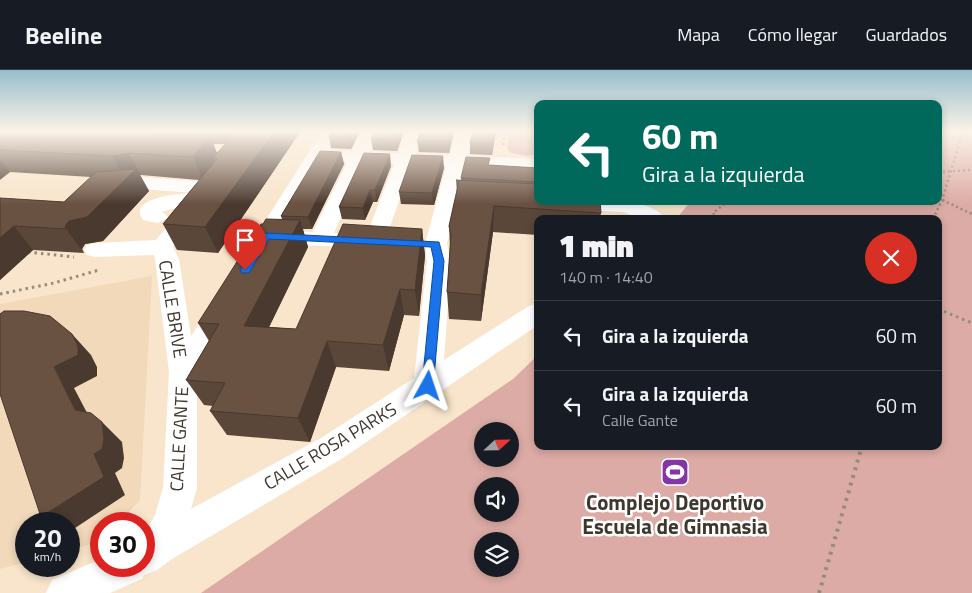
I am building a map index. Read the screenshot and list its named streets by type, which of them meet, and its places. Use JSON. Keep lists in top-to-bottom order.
{
  "streets": {
    "street": ["CALLE BRIVE", "CALLE GANTE", "CALLE ROSA PARKS"]
  },
  "crossings": [
    ["CALLE BRIVE", "CALLE GANTE"]
  ],
  "places": {
    "sports": ["Complejo Deportivo Escuela de Gimnasia"]
  },
  "north": "right",
  "page": {
    "header": "Beeline",
    "nav": ["Mapa", "Cómo llegar", "Guardados"],
    "turn": ["60 m", "Gira a la izquierda"],
    "heading": ["1 min", "140 m · 14:40"],
    "list": [
      {
        "name": "Gira a la izquierda",
        "value": "60 m"
      },
      {
        "name": "Gira a la izquierda",
        "note": "Calle Gante",
        "value": "60 m"
      }
    ],
    "speed": "20 km/h",
    "limit": "30"
  }
}
